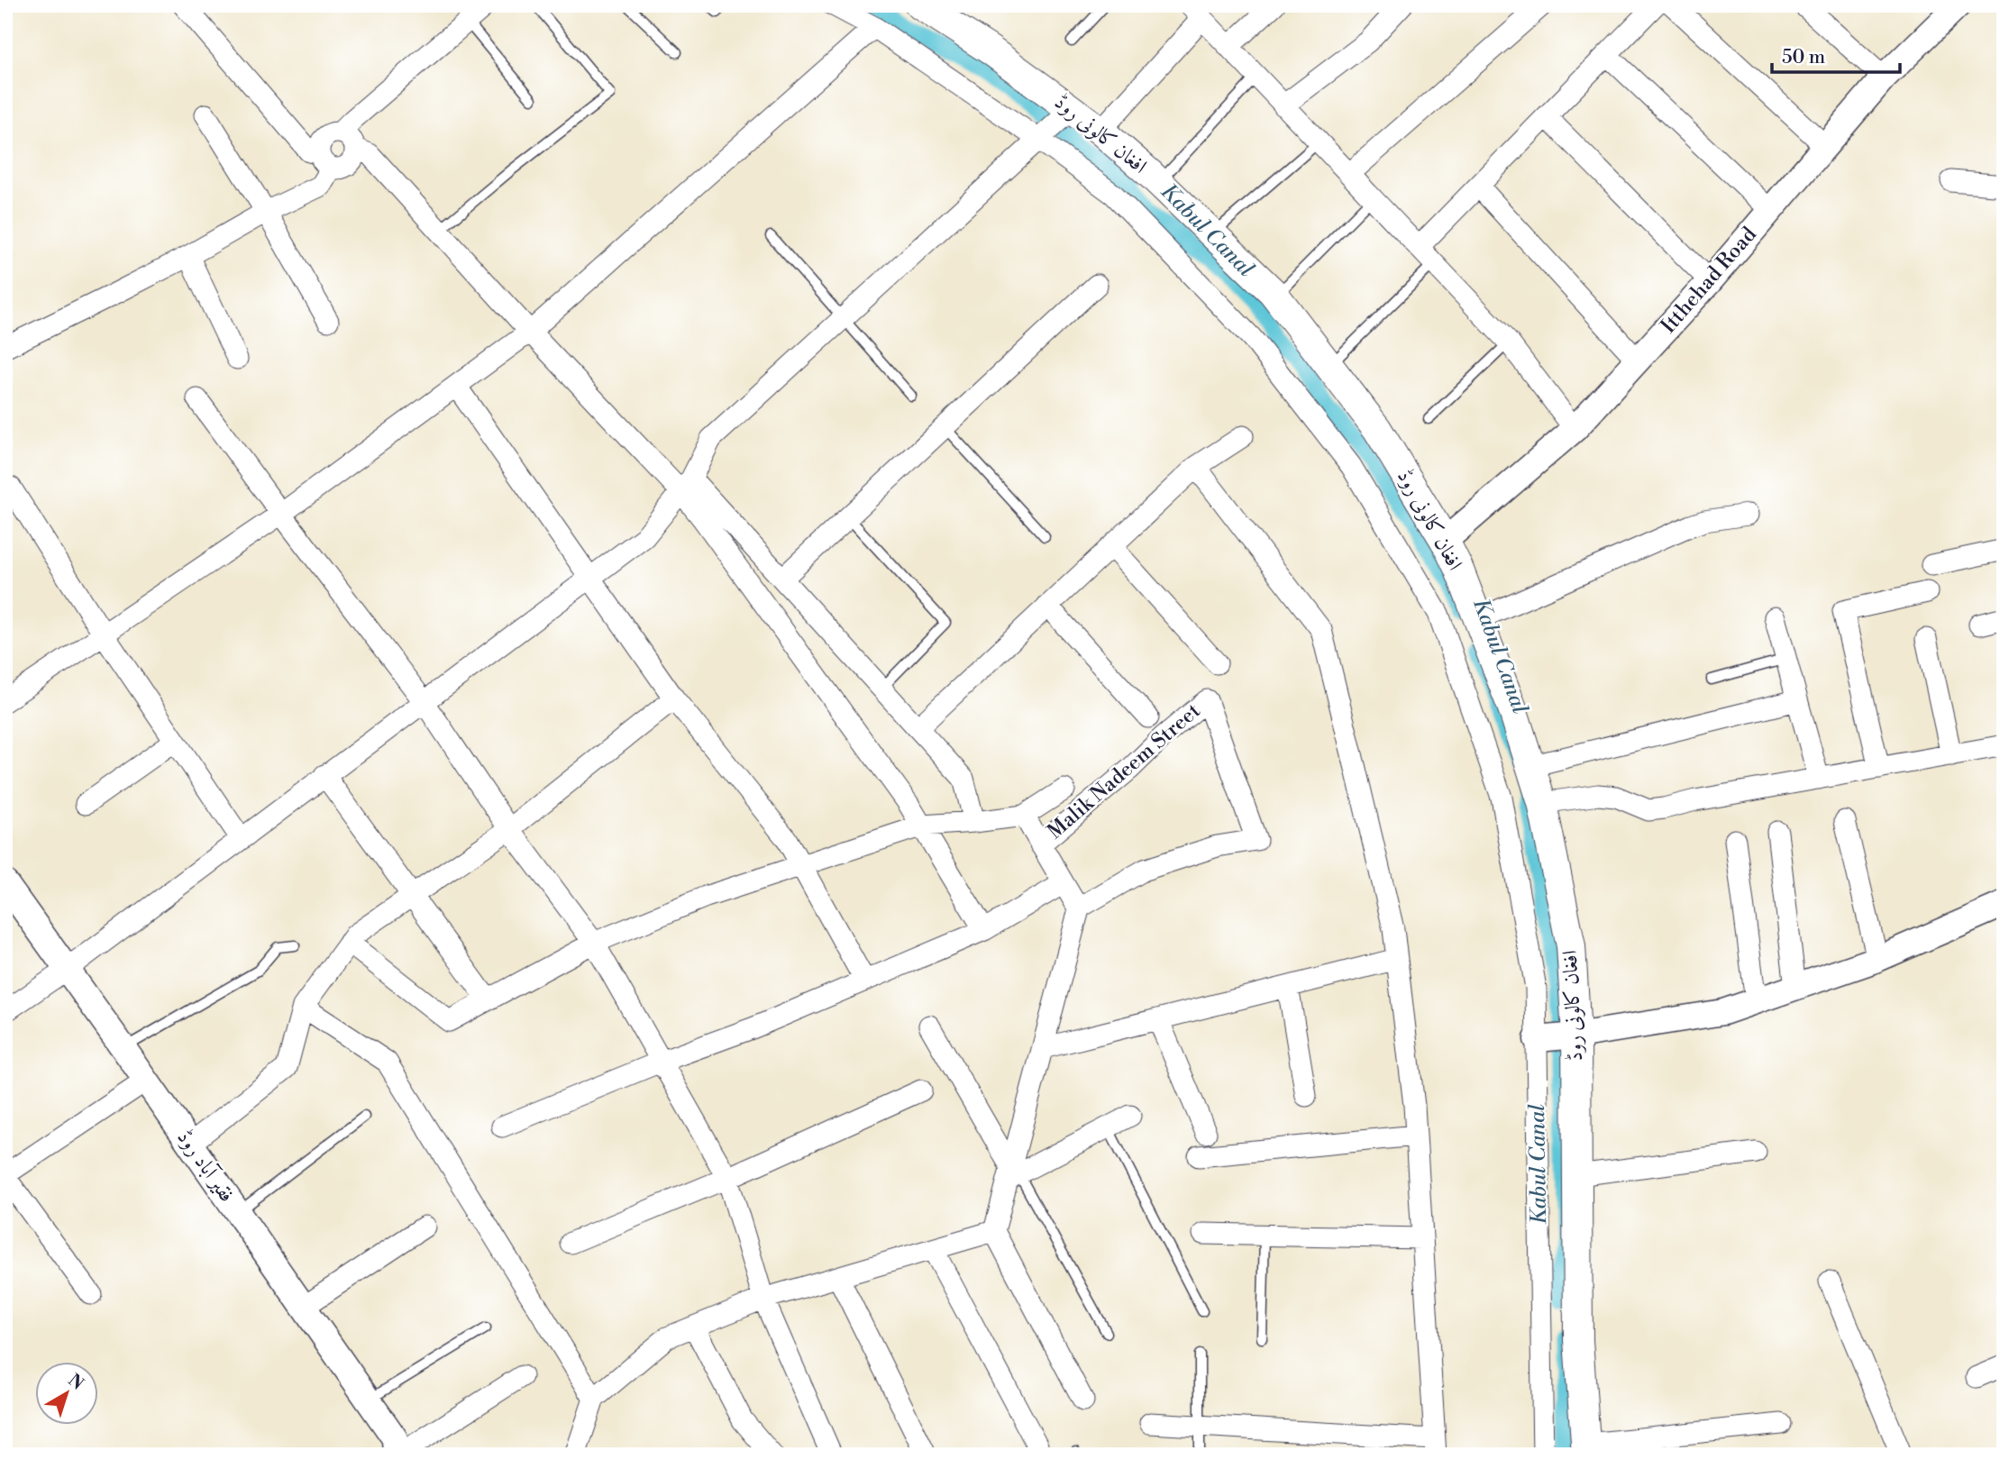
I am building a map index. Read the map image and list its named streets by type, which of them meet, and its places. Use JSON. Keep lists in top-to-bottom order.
{
  "streets": {
    "main road": ["افغان کالونی روڈ"],
    "street": ["Itthehad Road", "Malik Nadeem Street", "فقیر آباد روڈ"]
  },
  "crossings": [
    ["افغان کالونی روڈ", "Itthehad Road"]
  ],
  "water": ["Kabul Canal"],
  "scale_bar": "50 m",
  "north": "top right"
}
